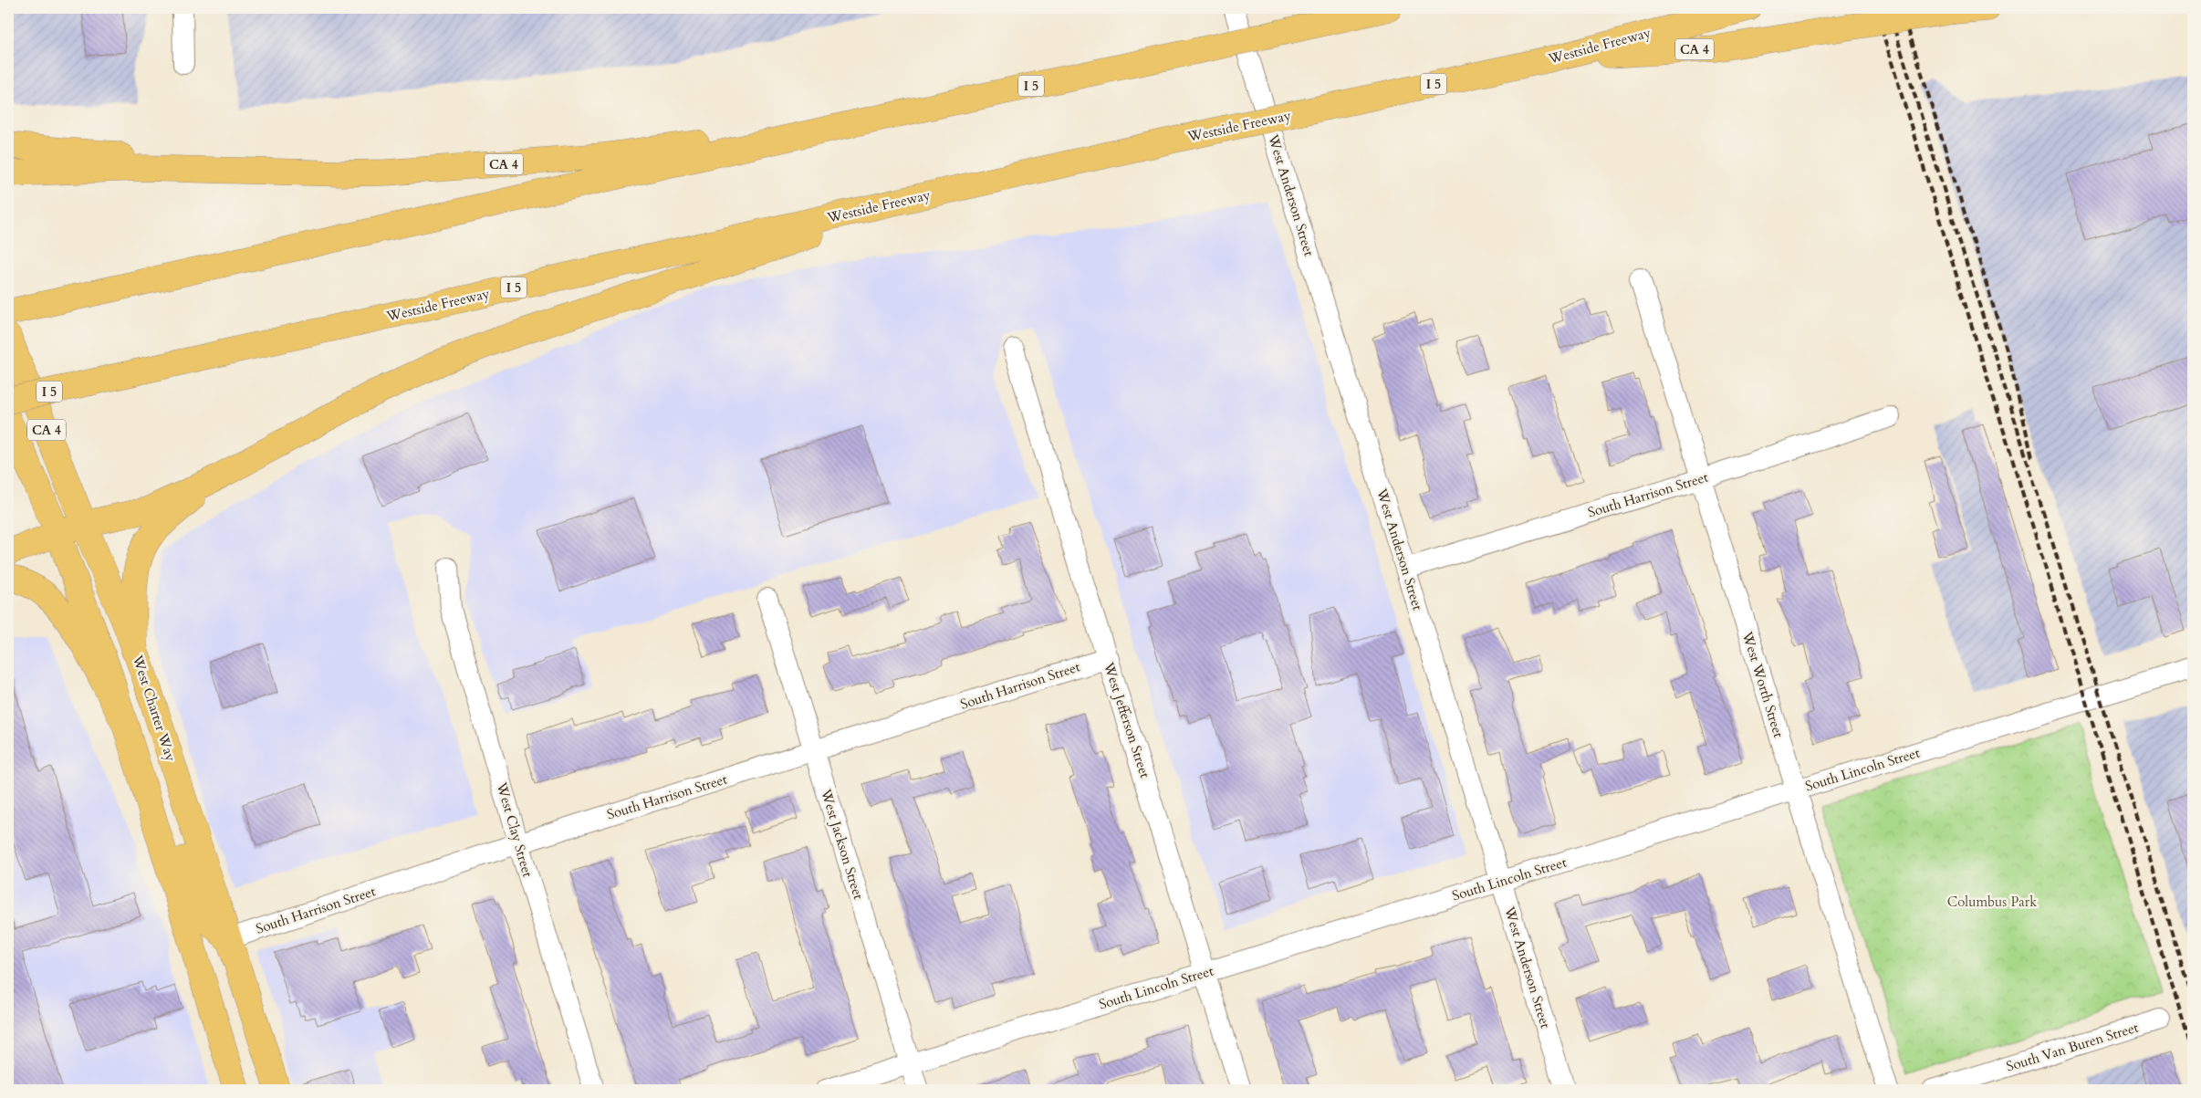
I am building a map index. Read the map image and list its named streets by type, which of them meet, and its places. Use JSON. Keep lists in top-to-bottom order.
{
  "streets": {
    "main road": [
      "Westside Freeway",
      "CA 4",
      "I 5",
      "West Charter Way"
    ],
    "street": [
      "West Anderson Street",
      "South Harrison Street",
      "West Worth Street",
      "West Jefferson Street",
      "South Lincoln Street",
      "West Clay Street",
      "West Jackson Street",
      "South Van Buren Street"
    ]
  },
  "crossings": [
    ["Westside Freeway", "CA 4"],
    ["CA 4", "I 5"],
    ["West Anderson Street", "South Harrison Street"],
    ["West Anderson Street", "South Lincoln Street"],
    ["South Harrison Street", "West Worth Street"],
    ["South Harrison Street", "West Charter Way"],
    ["South Harrison Street", "West Jefferson Street"],
    ["South Harrison Street", "West Clay Street"],
    ["South Harrison Street", "West Jackson Street"],
    ["West Worth Street", "South Lincoln Street"],
    ["West Jefferson Street", "South Lincoln Street"],
    ["South Lincoln Street", "West Jackson Street"]
  ],
  "parks": ["Columbus Park"]
}
